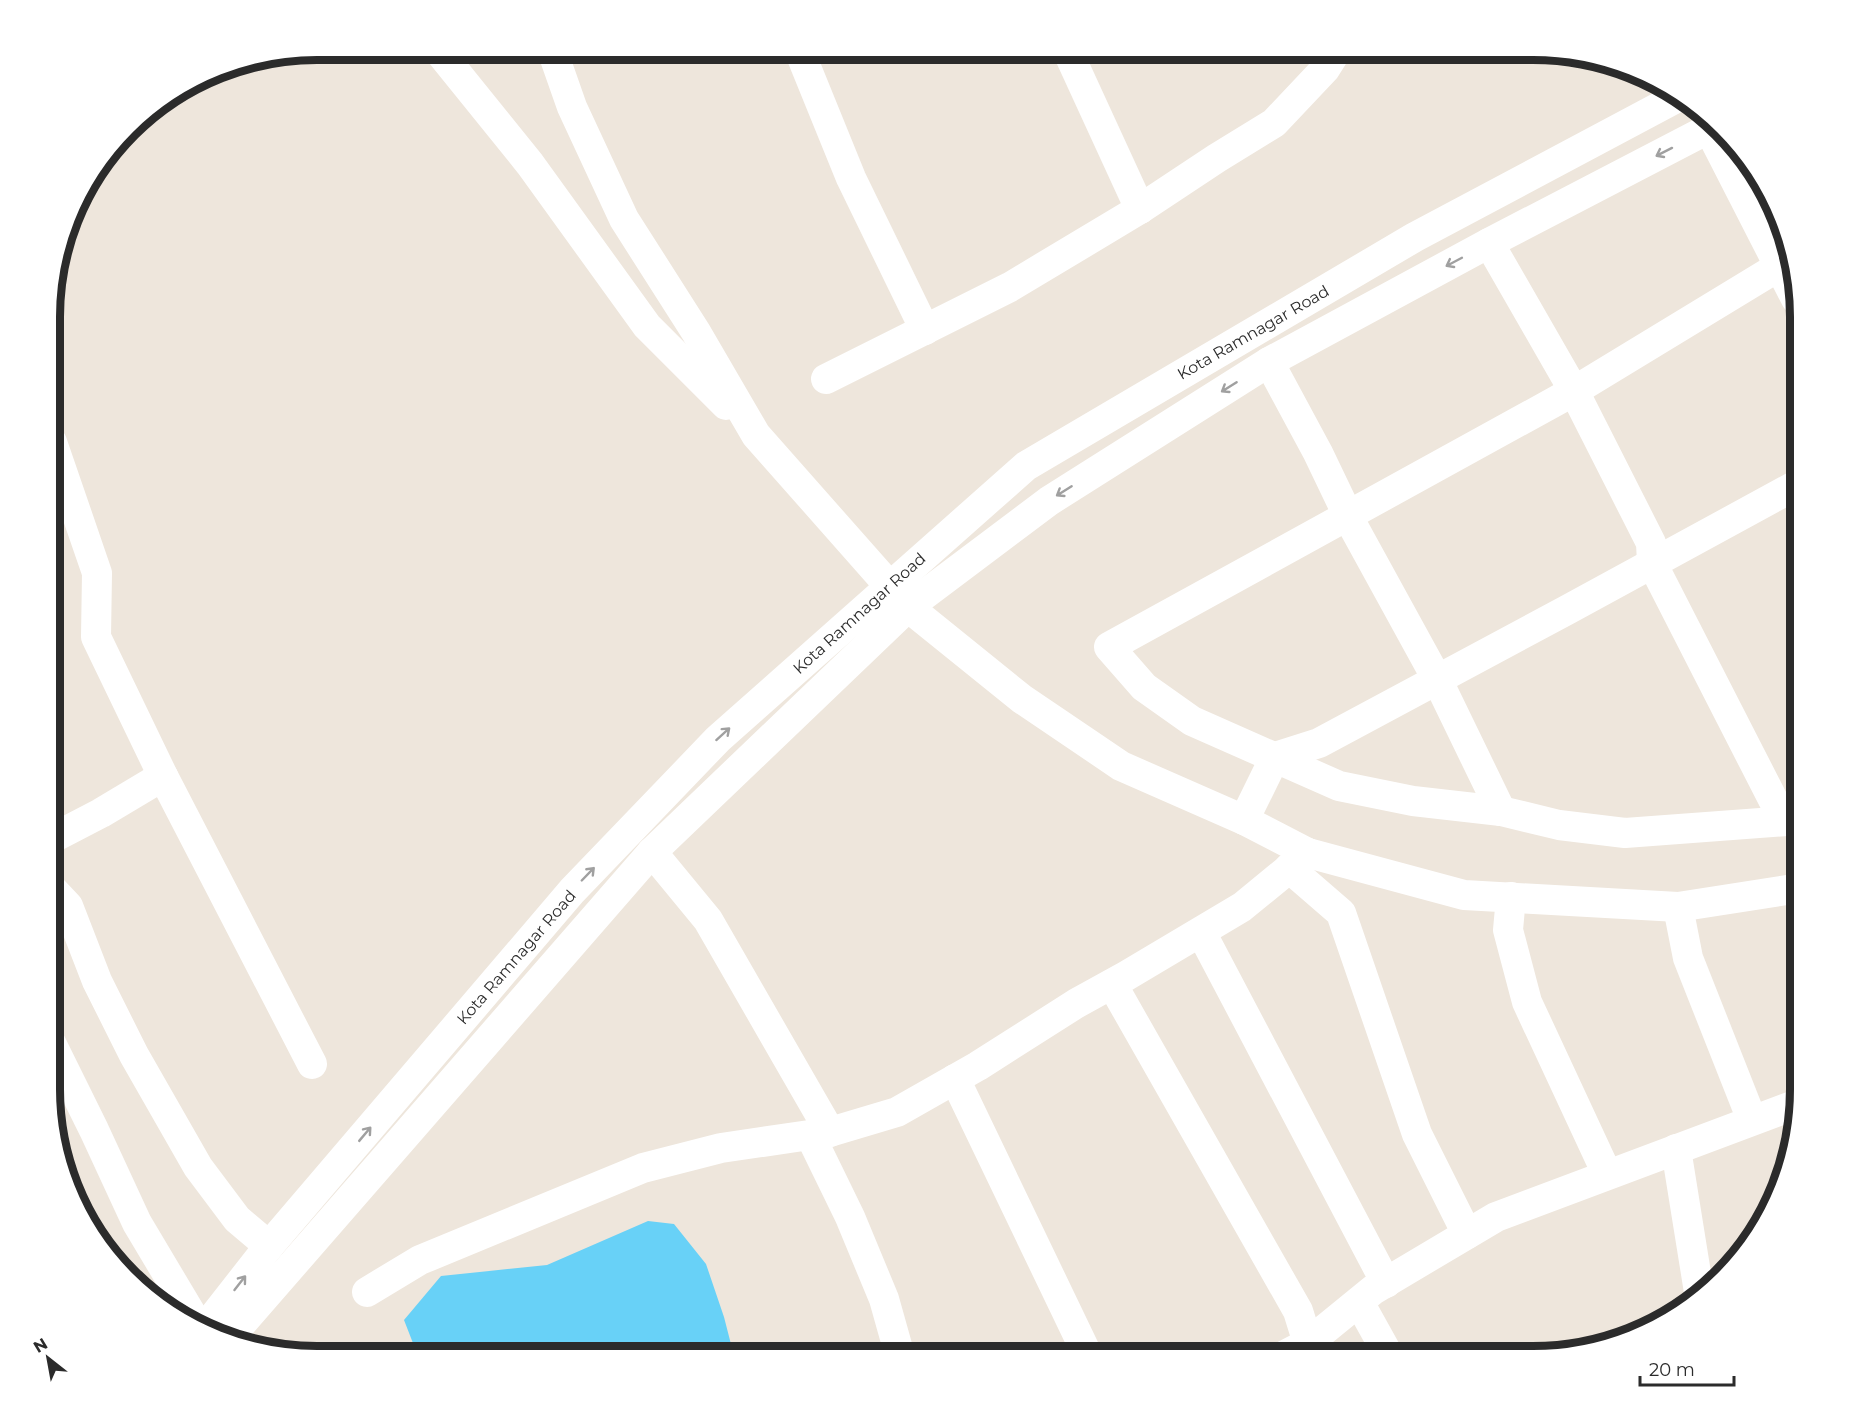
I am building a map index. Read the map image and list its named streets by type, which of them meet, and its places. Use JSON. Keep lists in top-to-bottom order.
{
  "streets": {
    "street": ["Kota Ramnagar Road"]
  },
  "scale_bar": "20 m",
  "north": "top left"
}
